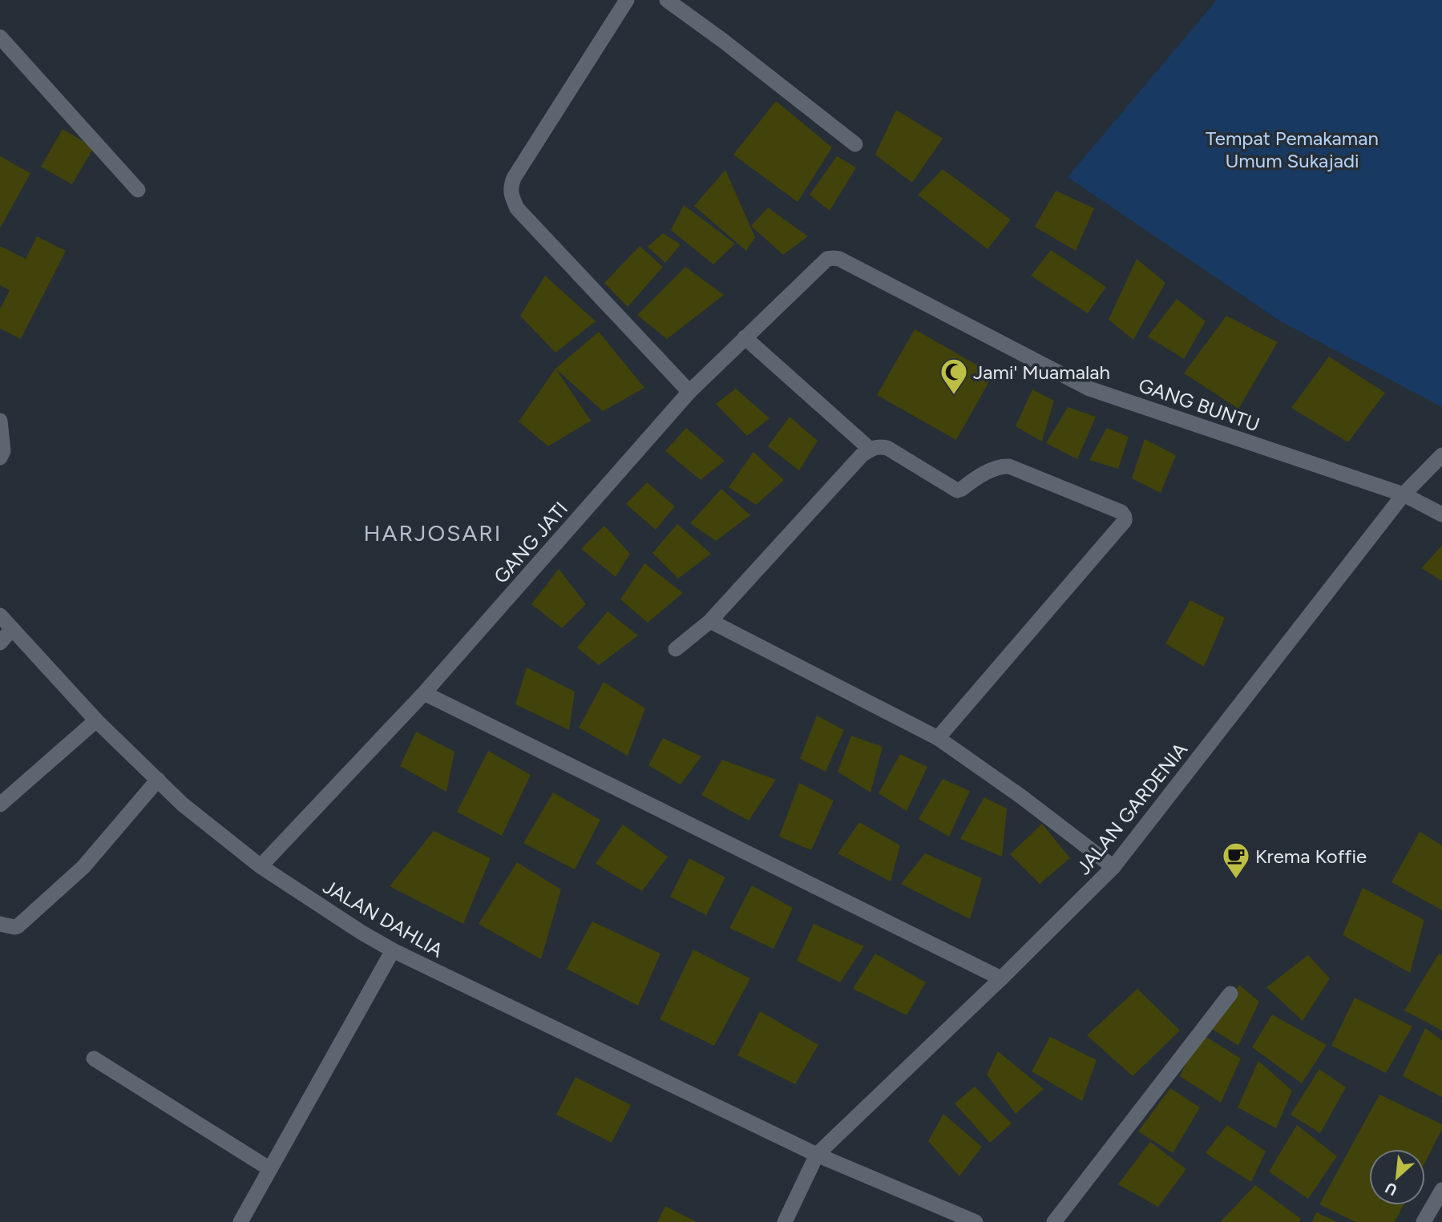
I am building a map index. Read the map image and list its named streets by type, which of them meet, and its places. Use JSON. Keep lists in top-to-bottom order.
{
  "streets": {
    "street": [
      "GANG BUNTU",
      "GANG JATI",
      "JALAN GARDENIA",
      "JALAN DAHLIA"
    ]
  },
  "crossings": [
    ["GANG BUNTU", "GANG JATI"],
    ["GANG BUNTU", "JALAN GARDENIA"],
    ["GANG JATI", "JALAN DAHLIA"],
    ["JALAN GARDENIA", "JALAN DAHLIA"]
  ],
  "districts": ["HARJOSARI"],
  "parks": ["Tempat Pemakaman Umum Sukajadi"],
  "places": {
    "mosque": ["Jami' Muamalah"],
    "cafe": ["Krema Koffie"]
  },
  "north": "bottom left"
}
